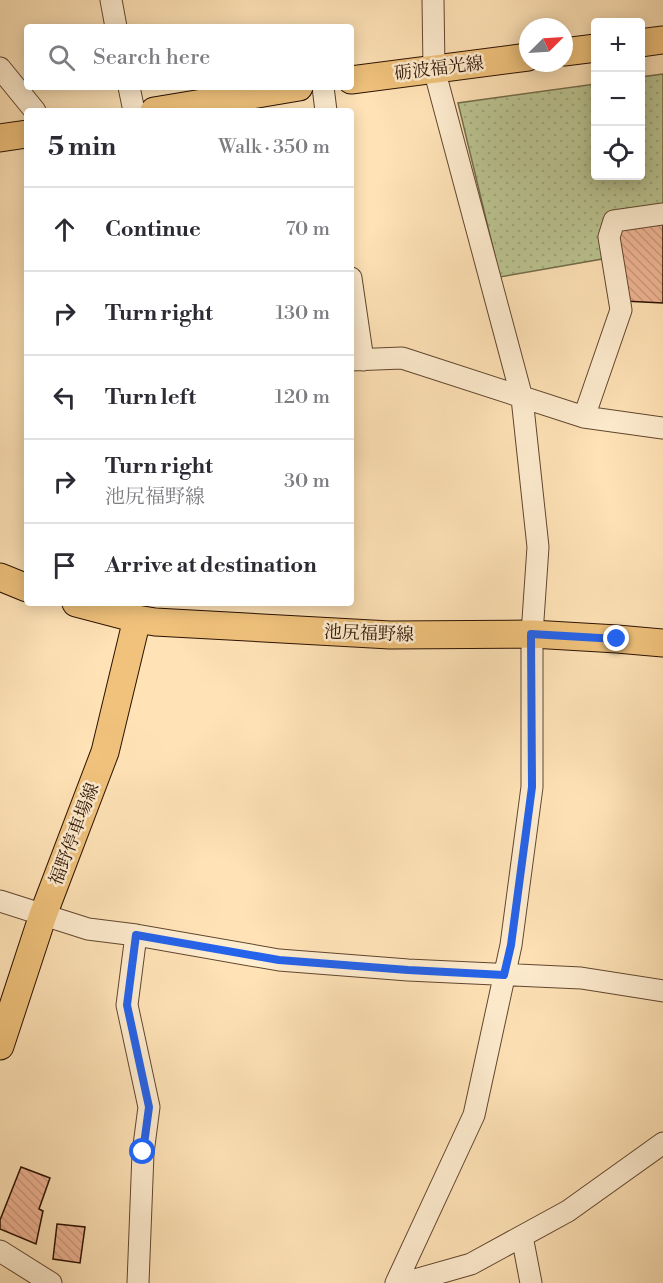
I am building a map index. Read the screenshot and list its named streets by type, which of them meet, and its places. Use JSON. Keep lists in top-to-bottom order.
{
  "streets": {
    "main road": ["砺波福光線", "池尻福野線", "福野停車場線"]
  },
  "crossings": [
    ["池尻福野線", "福野停車場線"]
  ],
  "north": "top right",
  "page": {
    "map_buttons": ["+", "−"],
    "search": "Search here",
    "heading": ["5 min", "Walk · 350 m"],
    "list": [
      ["Continue", "70 m"],
      ["Turn right", "130 m"],
      ["Turn left", "120 m"],
      ["Turn right", "池尻福野線", "30 m"],
      "Arrive at destination"
    ]
  }
}
